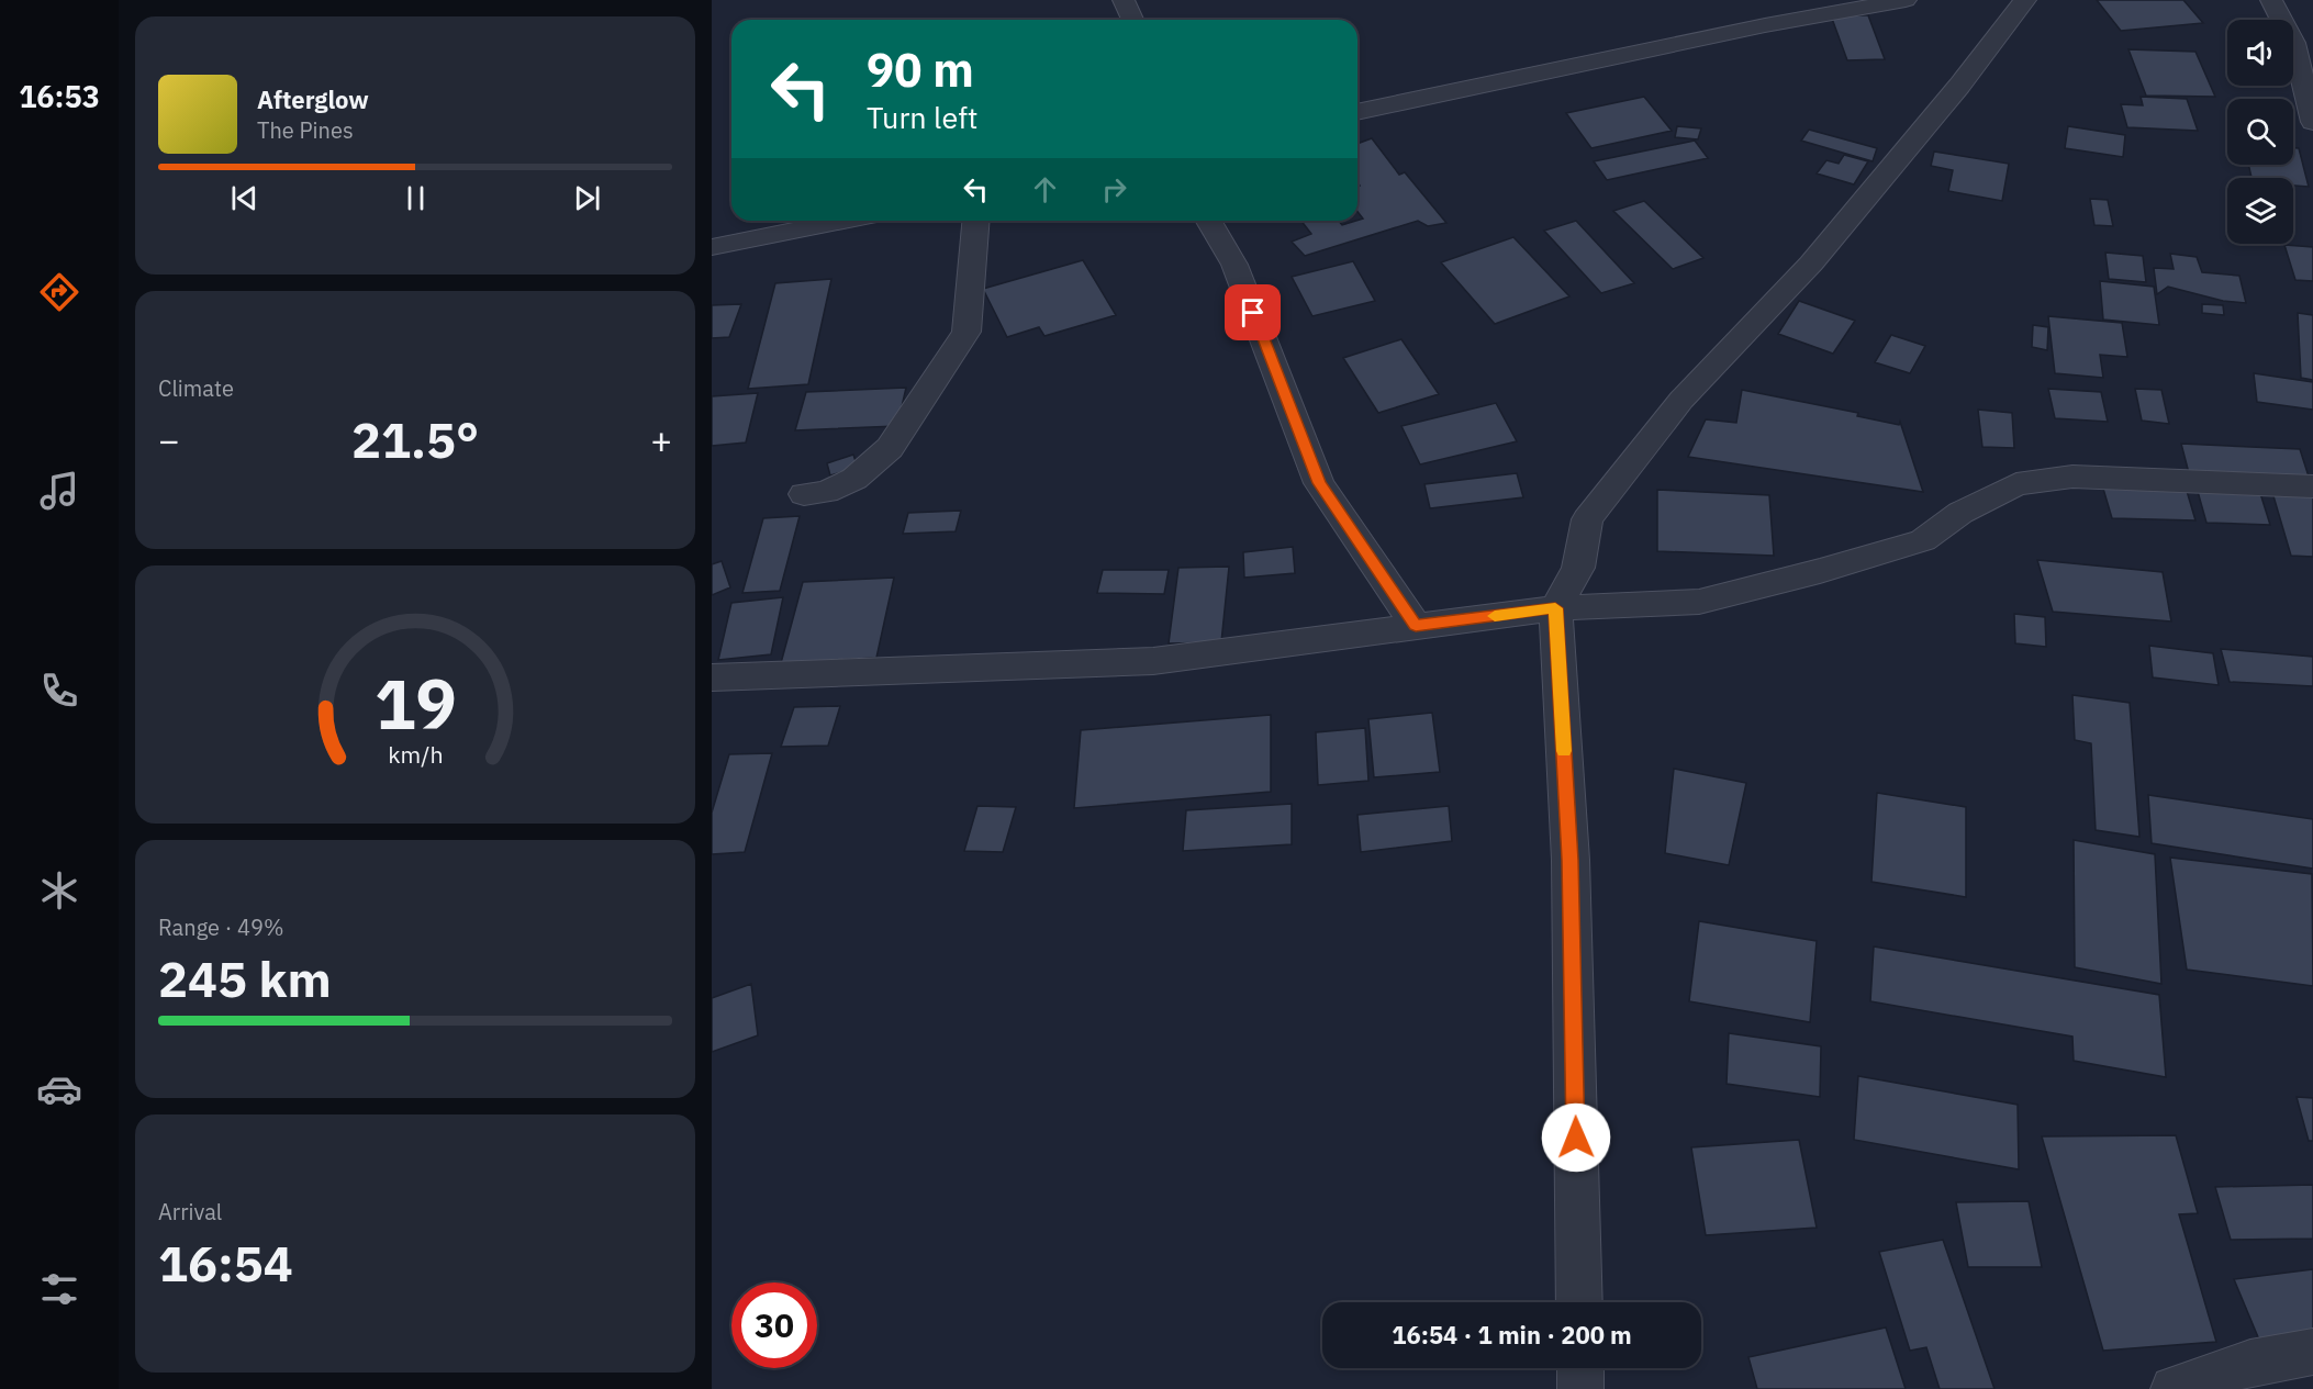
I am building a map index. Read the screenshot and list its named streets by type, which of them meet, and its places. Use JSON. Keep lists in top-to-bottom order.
{
  "page": {
    "tabs": "16:53",
    "turn": ["90 m", "Turn left"],
    "song": ["Afterglow", "The Pines"],
    "tile": [
      "Climate",
      ["Range · 49%", "245 km"],
      ["Arrival", "16:54"]
    ],
    "heat": ["−", "21.5°", "+"],
    "limit": "30",
    "trip": "16:54 · 1 min · 200 m",
    "gauge": ["19", "km/h"]
  }
}
